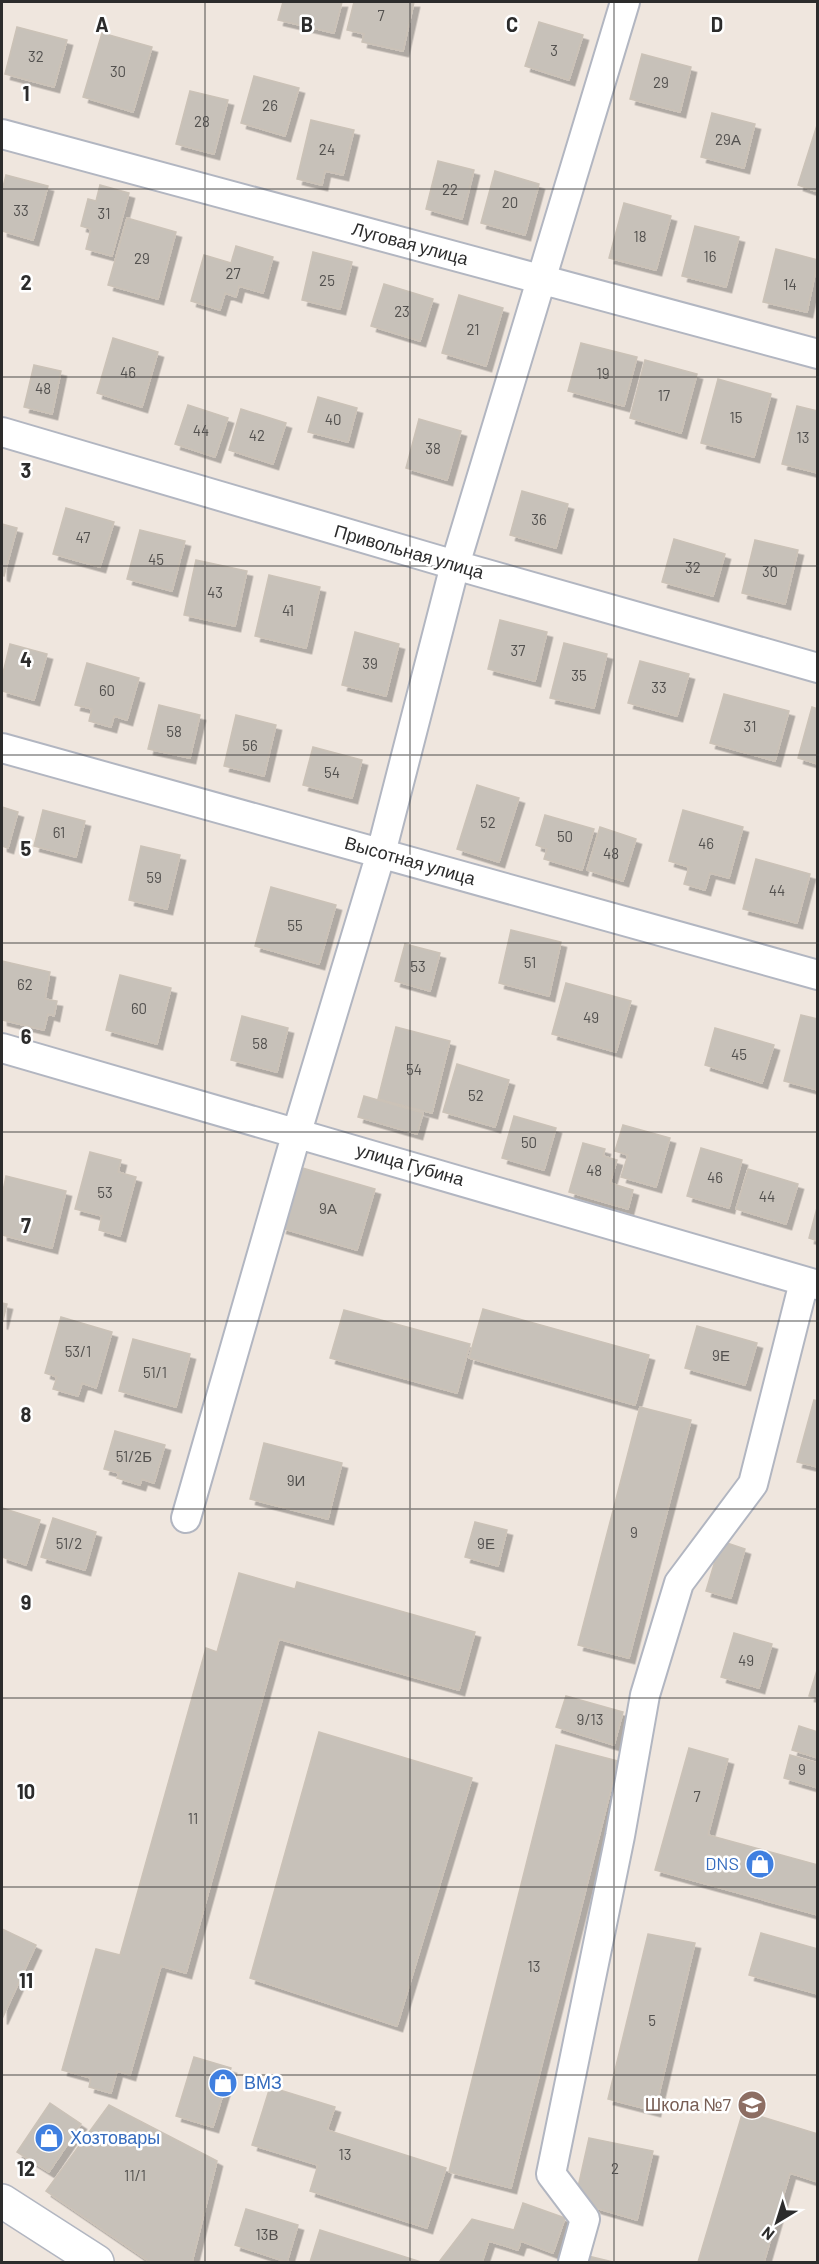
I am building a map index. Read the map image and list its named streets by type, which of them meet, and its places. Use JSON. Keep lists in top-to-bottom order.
{
  "streets": {
    "street": [
      "Луговая улица",
      "Привольная улица",
      "Высотная улица",
      "улица Губина"
    ]
  },
  "places": {
    "shop": ["DNS", "ВМЗ", "Хозтовары"],
    "school or university": ["Школа №7"]
  },
  "house_numbers": [
    "7",
    "3",
    "32",
    "30",
    "29",
    "26",
    "28",
    "29А",
    "24",
    "22",
    "20",
    "33",
    "31",
    "18",
    "16",
    "29",
    "27",
    "25",
    "14",
    "23",
    "21",
    "46",
    "19",
    "48",
    "17",
    "15",
    "40",
    "44",
    "42",
    "13",
    "38",
    "36",
    "47",
    "45",
    "32",
    "30",
    "43",
    "41",
    "37",
    "39",
    "35",
    "33",
    "60",
    "31",
    "58",
    "56",
    "54",
    "52",
    "61",
    "50",
    "46",
    "48",
    "59",
    "44",
    "55",
    "51",
    "53",
    "62",
    "60",
    "49",
    "58",
    "45",
    "54",
    "52",
    "50",
    "48",
    "46",
    "53",
    "44",
    "9А",
    "53/1",
    "9Е",
    "51/1",
    "51/2Б",
    "9И",
    "9",
    "51/2",
    "9Е",
    "49",
    "9/13",
    "9",
    "7",
    "11",
    "13",
    "5",
    "13",
    "2",
    "11/1",
    "13В"
  ],
  "north": "bottom left",
  "grid": {
    "columns": [
      "A",
      "B",
      "C",
      "D"
    ],
    "rows": [
      "1",
      "2",
      "3",
      "4",
      "5",
      "6",
      "7",
      "8",
      "9",
      "10",
      "11",
      "12"
    ]
  }
}
